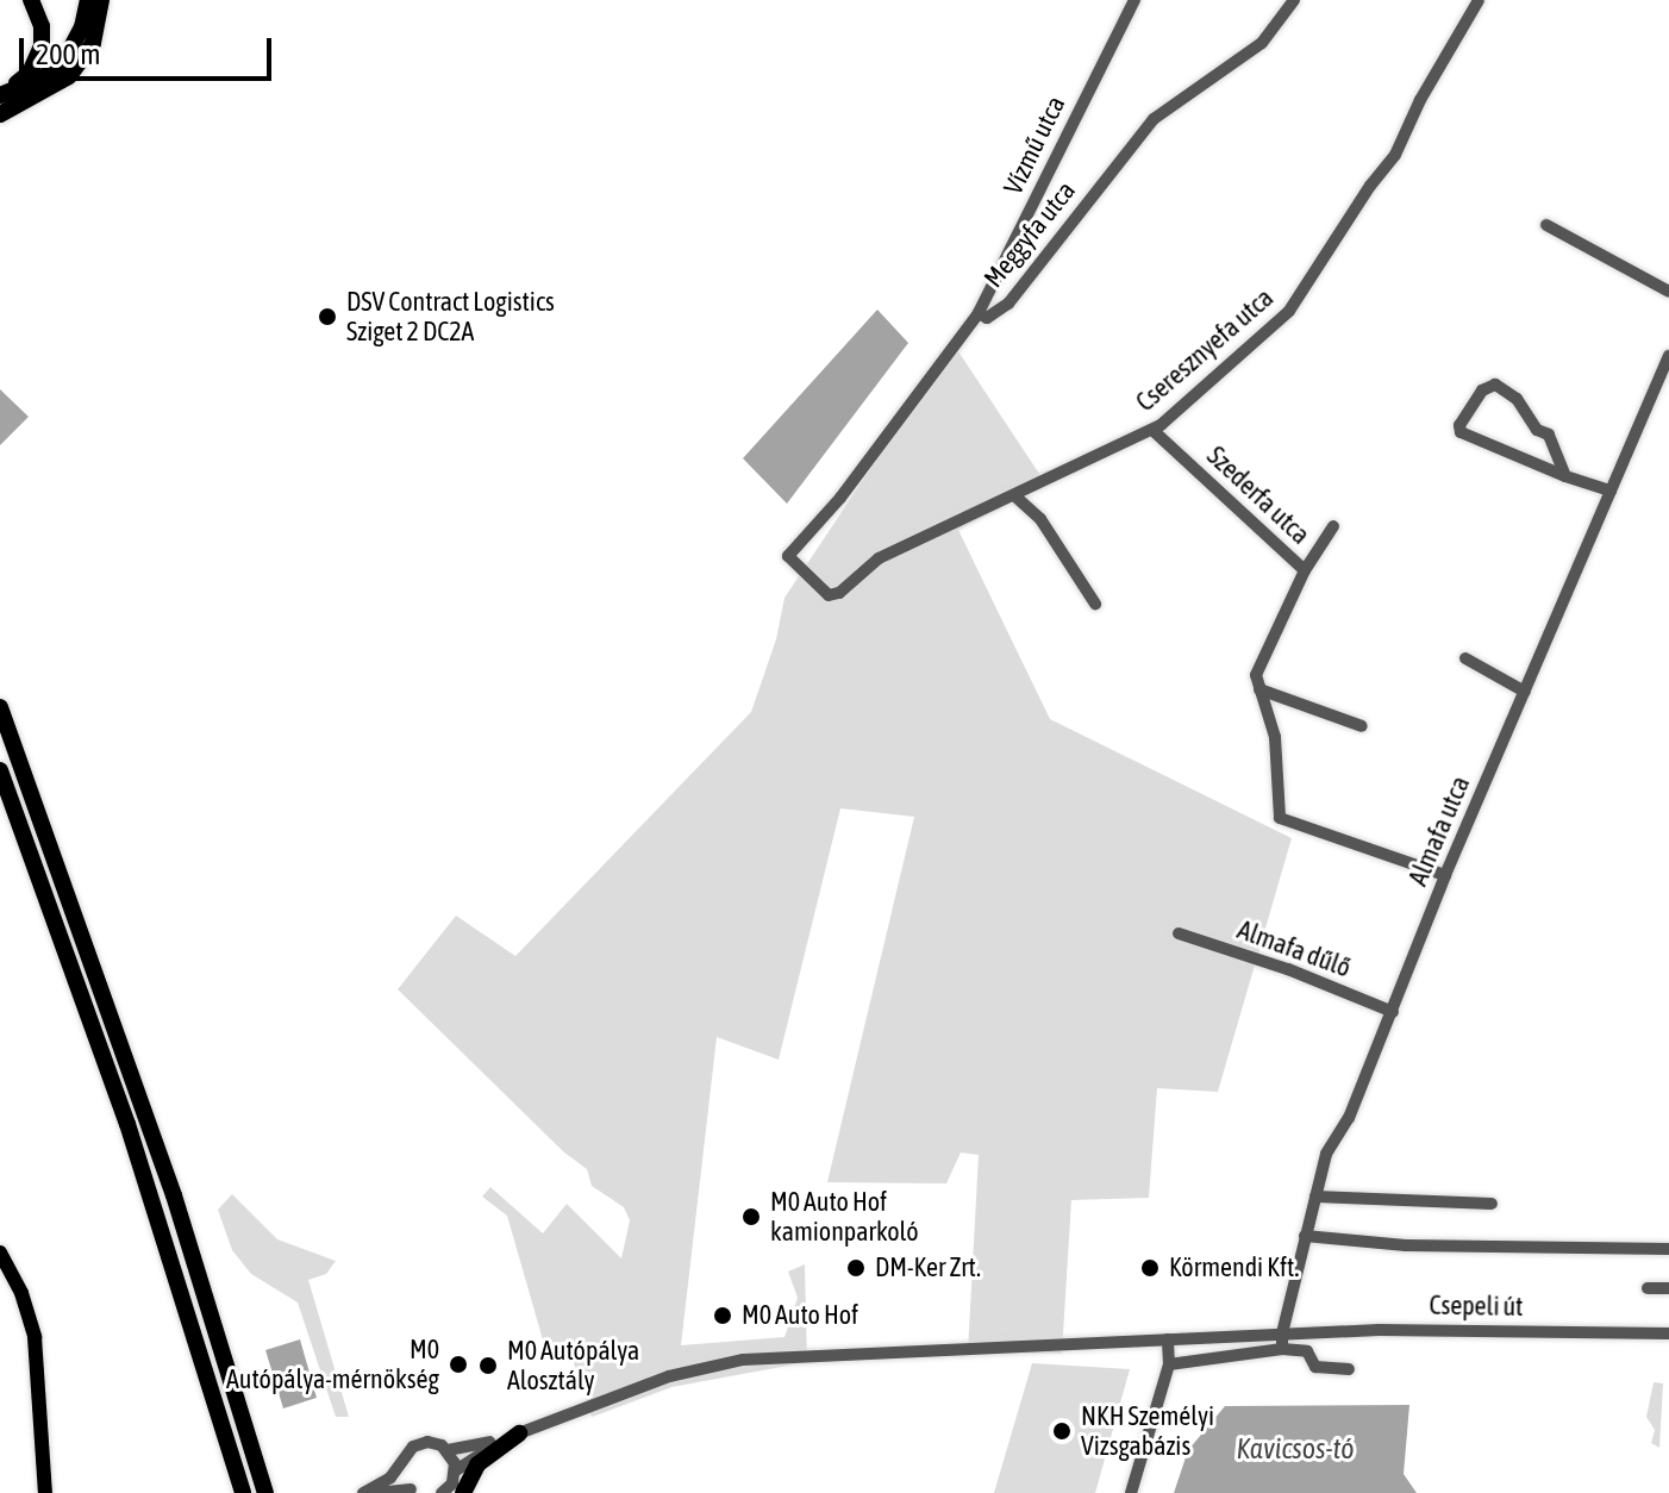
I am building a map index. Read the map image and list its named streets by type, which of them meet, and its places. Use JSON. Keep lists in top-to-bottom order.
{
  "streets": {
    "street": [
      "Vízmű utca",
      "Meggyfa utca",
      "Cseresznyefa utca",
      "Szederfa utca",
      "Almafa utca",
      "Almafa dűlő",
      "Csepeli út"
    ]
  },
  "crossings": [
    ["Vízmű utca", "Meggyfa utca"],
    ["Meggyfa utca", "Cseresznyefa utca"],
    ["Cseresznyefa utca", "Szederfa utca"],
    ["Szederfa utca", "Almafa utca"],
    ["Almafa utca", "Almafa dűlő"],
    ["Almafa utca", "Csepeli út"]
  ],
  "water": ["Kavicsos-tó"],
  "places": [
    "DSV Contract Logistics Sziget 2 DC2A",
    "M0 Auto Hof kamionparkoló",
    "DM-Ker Zrt.",
    "Körmendi Kft.",
    "M0 Auto Hof",
    "M0 Autópálya-mérnökség",
    "M0 Autópálya Alosztály",
    "NKH Személyi Vizsgabázis"
  ],
  "scale_bar": "200 m"
}
